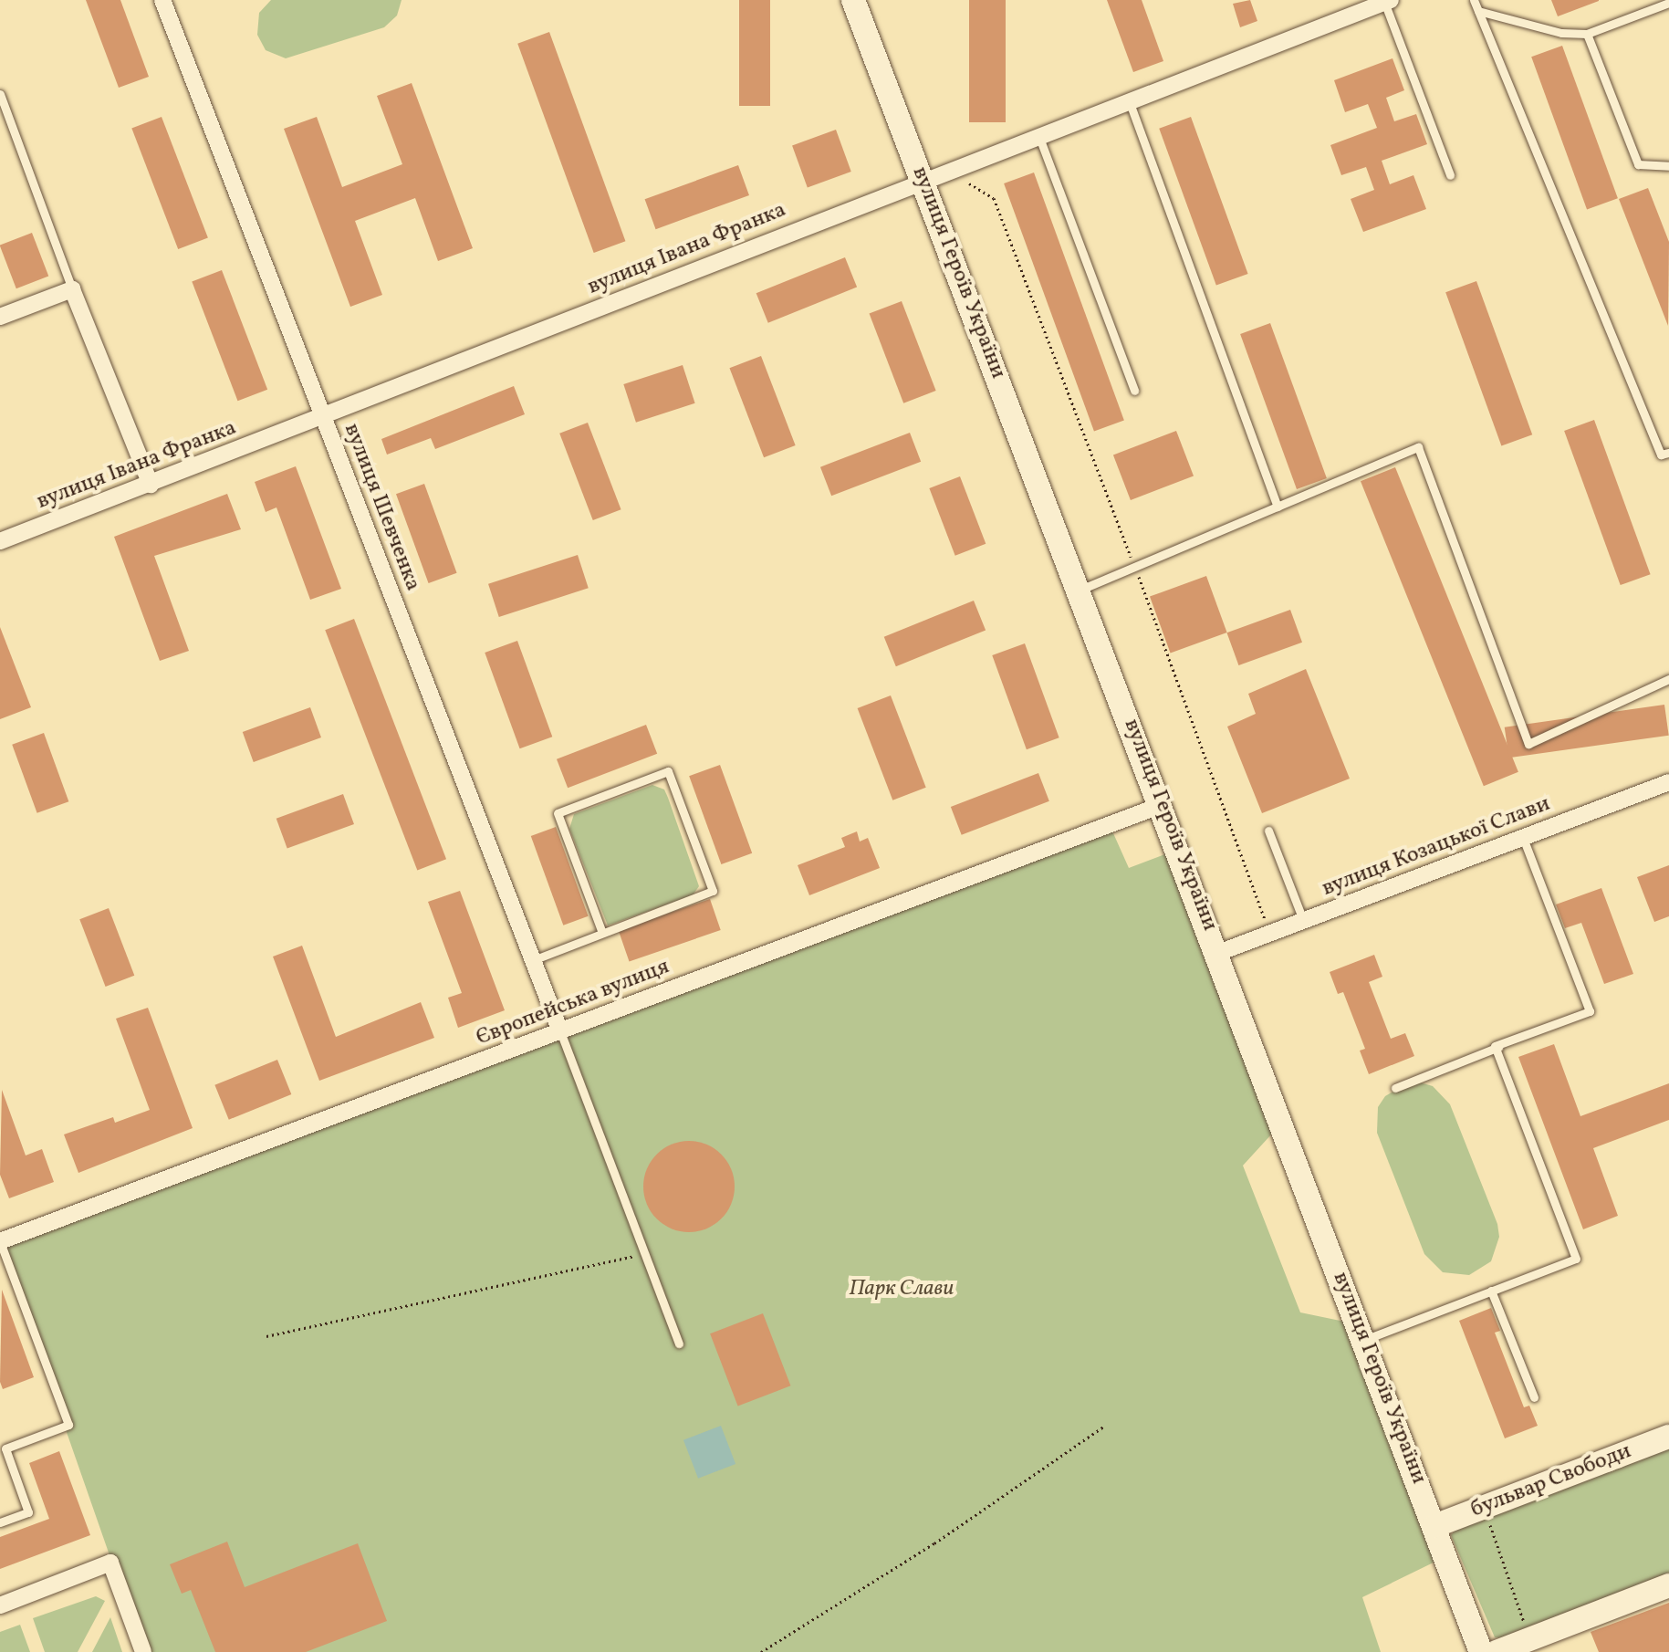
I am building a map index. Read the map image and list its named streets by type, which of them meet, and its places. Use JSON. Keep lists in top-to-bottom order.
{
  "streets": {
    "street": [
      "вулиця Івана Франка",
      "вулиця Героїв України",
      "вулиця Шевченка",
      "вулиця Козацької Слави",
      "Європейська вулиця",
      "бульвар Свободи"
    ]
  },
  "crossings": [
    ["вулиця Івана Франка", "вулиця Героїв України"],
    ["вулиця Івана Франка", "вулиця Шевченка"],
    ["вулиця Героїв України", "вулиця Козацької Слави"],
    ["вулиця Героїв України", "Європейська вулиця"],
    ["вулиця Героїв України", "бульвар Свободи"],
    ["вулиця Шевченка", "Європейська вулиця"]
  ],
  "parks": ["Парк Слави"]
}
